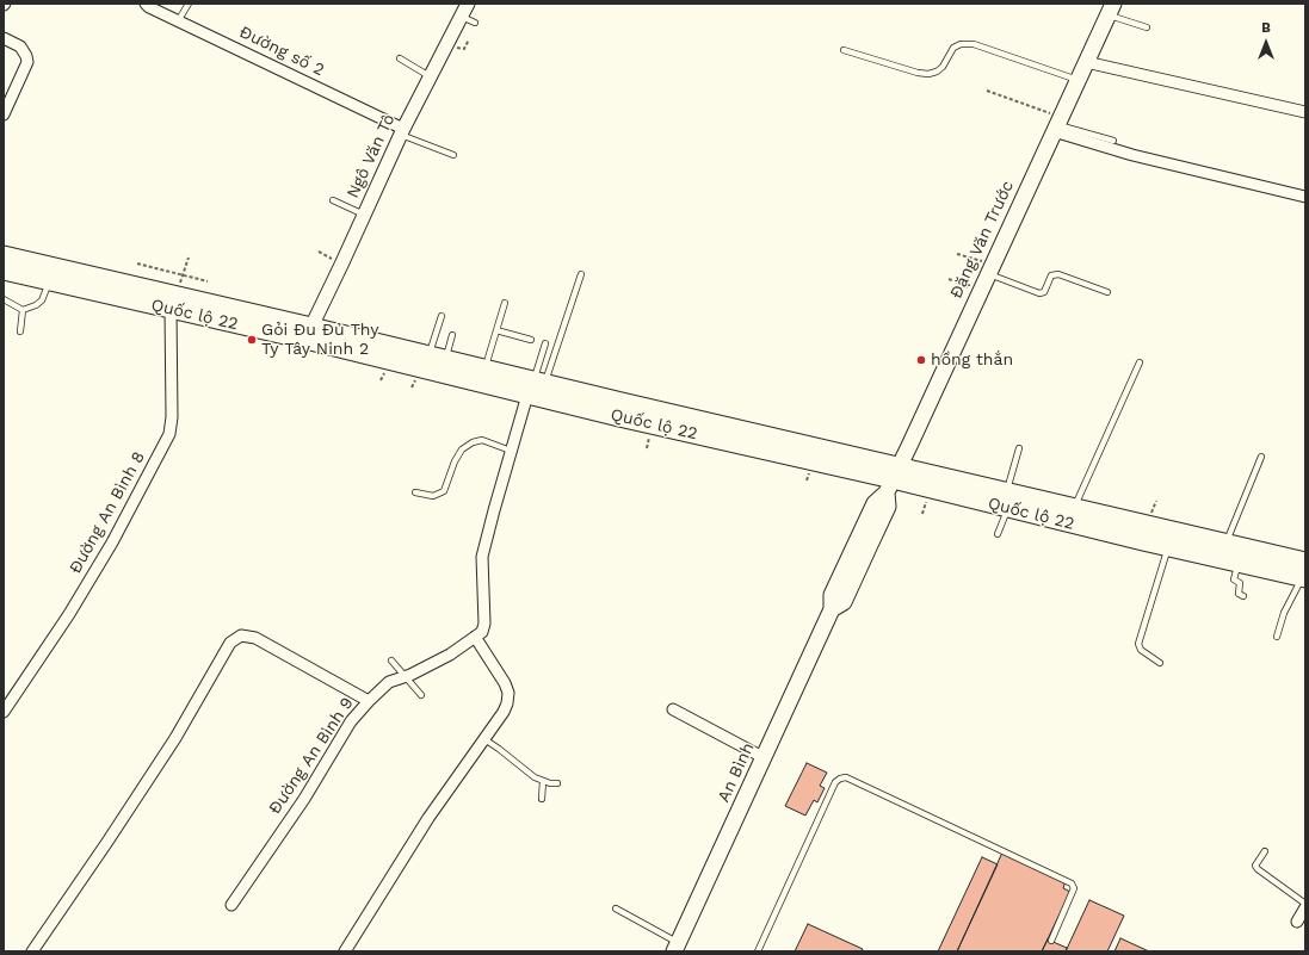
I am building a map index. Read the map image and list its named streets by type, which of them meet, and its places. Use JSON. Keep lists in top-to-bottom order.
{
  "streets": {
    "highway": ["Quốc lộ 22"],
    "main road": ["Đặng Văn Trước", "An Bình"],
    "street": [
      "Đường số 2",
      "Ngô Văn Tô",
      "Đường An Bình 8",
      "Đường An Bình 9"
    ]
  },
  "crossings": [
    ["Đường số 2", "Ngô Văn Tô"],
    ["Ngô Văn Tô", "Quốc lộ 22"],
    ["Đặng Văn Trước", "Quốc lộ 22"],
    ["Đặng Văn Trước", "An Bình"],
    ["Quốc lộ 22", "Đường An Bình 8"],
    ["Quốc lộ 22", "Đường An Bình 9"],
    ["Quốc lộ 22", "An Bình"]
  ],
  "places": ["Gỏi Đu Đủ Thy Ty Tây Ninh 2", "hồng thắn"],
  "north": "top"
}
